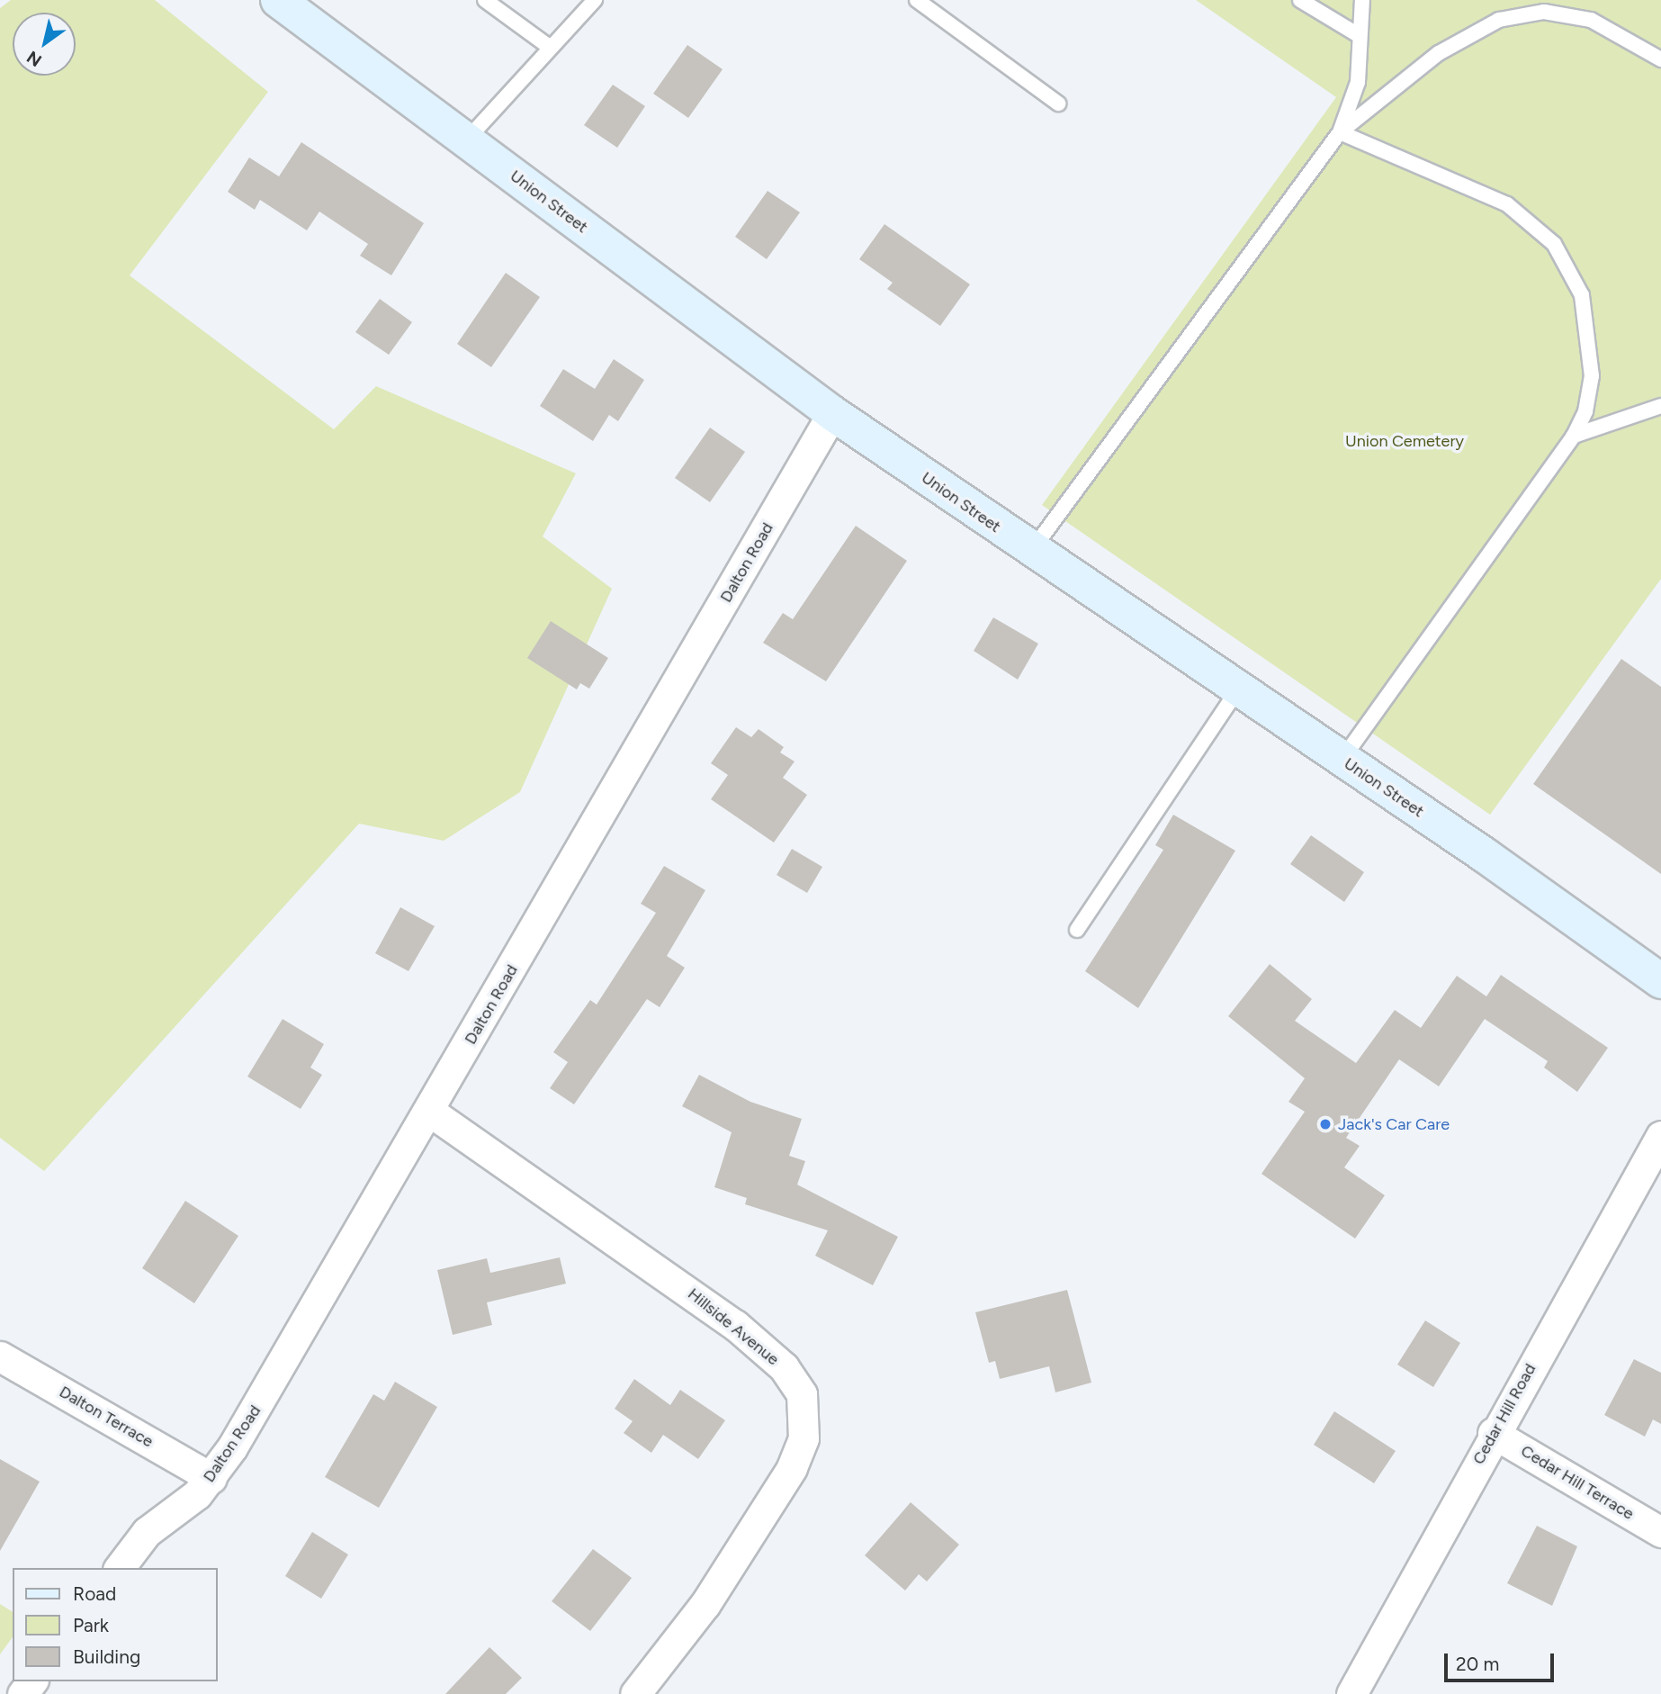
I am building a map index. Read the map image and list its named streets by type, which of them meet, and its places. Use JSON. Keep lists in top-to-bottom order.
{
  "streets": {
    "main road": ["Union Street"],
    "street": [
      "Dalton Road",
      "Hillside Avenue",
      "Cedar Hill Road",
      "Dalton Terrace",
      "Cedar Hill Terrace"
    ]
  },
  "crossings": [
    ["Union Street", "Dalton Road"],
    ["Dalton Road", "Hillside Avenue"],
    ["Dalton Road", "Dalton Terrace"],
    ["Cedar Hill Road", "Cedar Hill Terrace"]
  ],
  "parks": ["Union Cemetery"],
  "places": ["Jack's Car Care"],
  "legend": ["Road", "Park", "Building"],
  "scale_bar": "20 m",
  "north": "bottom left"
}
